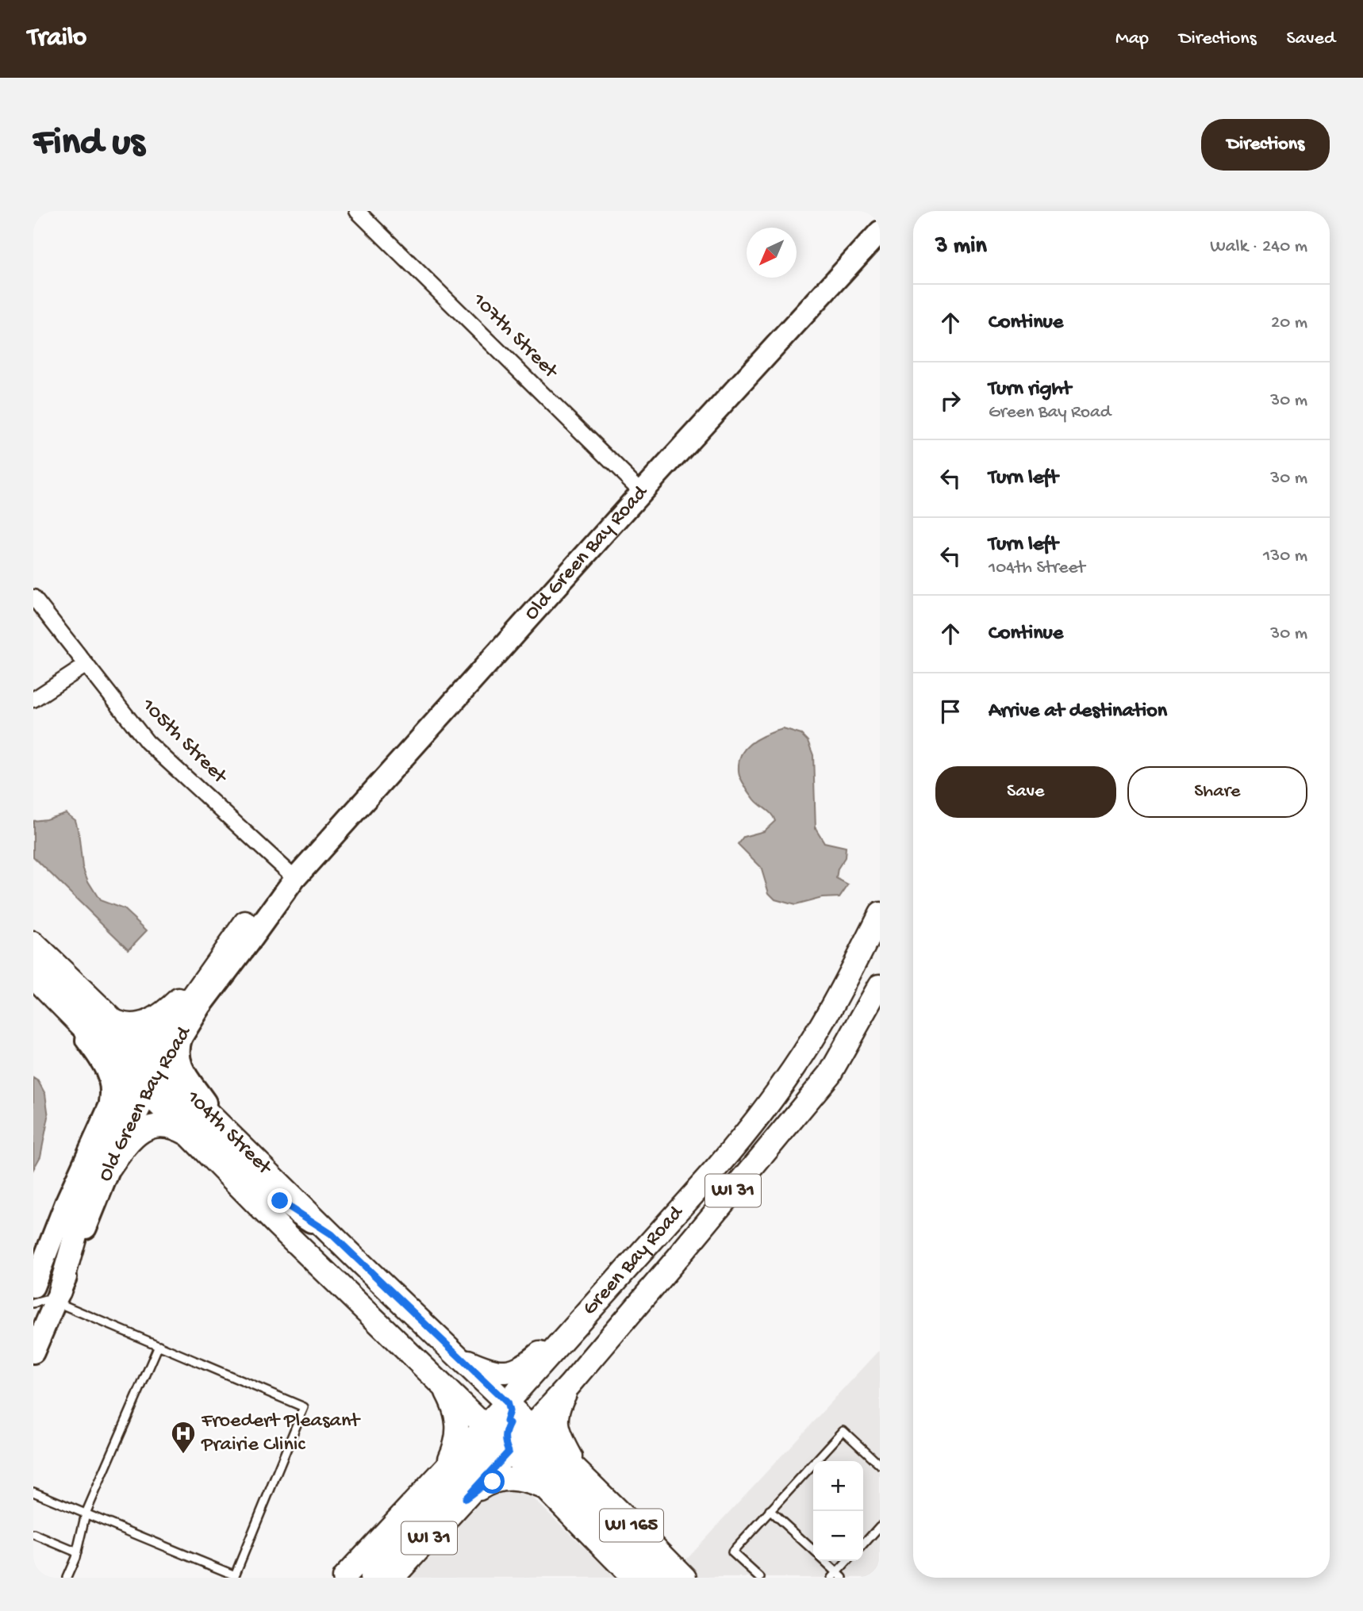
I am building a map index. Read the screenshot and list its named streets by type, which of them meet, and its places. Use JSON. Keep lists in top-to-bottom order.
{
  "streets": {
    "main road": [
      "104th Street",
      "WI 31",
      "Green Bay Road",
      "WI 165"
    ],
    "street": ["107th Street", "Old Green Bay Road", "105th Street"]
  },
  "crossings": [
    ["107th Street", "Old Green Bay Road"],
    ["Old Green Bay Road", "105th Street"],
    ["Old Green Bay Road", "104th Street"],
    ["104th Street", "Green Bay Road"]
  ],
  "places": {
    "hospital": ["Froedert Pleasant Prairie Clinic"]
  },
  "north": "bottom left",
  "page": {
    "header": "Trailo",
    "nav": ["Map", "Directions", "Saved"],
    "buttons": [
      "Directions",
      ["Save", "Share"]
    ],
    "title": "Find us",
    "heading": ["3 min", "Walk · 240 m"],
    "list": [
      ["Continue", "20 m"],
      ["Turn right", "Green Bay Road", "30 m"],
      ["Turn left", "30 m"],
      ["Turn left", "104th Street", "130 m"],
      ["Continue", "30 m"],
      "Arrive at destination"
    ],
    "map_buttons": ["+", "−"]
  }
}
